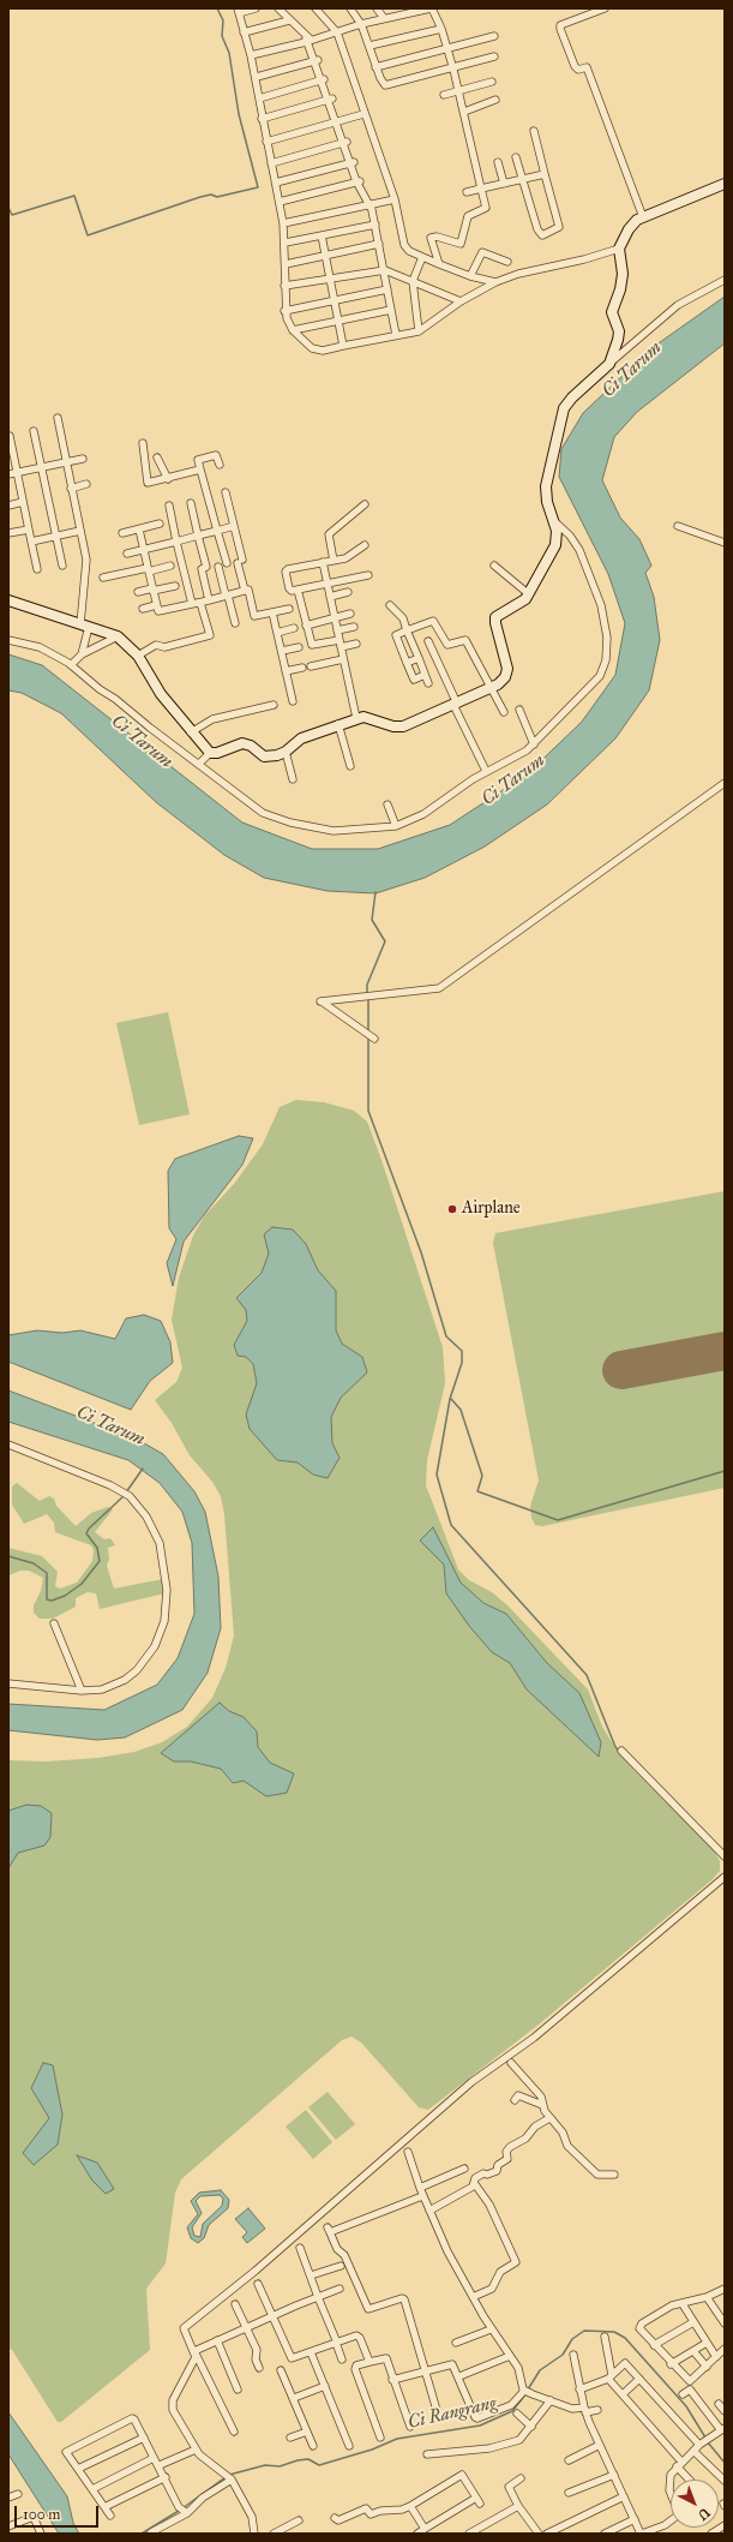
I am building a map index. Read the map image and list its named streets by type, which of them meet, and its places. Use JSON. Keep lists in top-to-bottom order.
{
  "water": ["Ci Tarum", "Ci Rangrang"],
  "places": ["Airplane"],
  "scale_bar": "100 m",
  "north": "bottom right"
}
